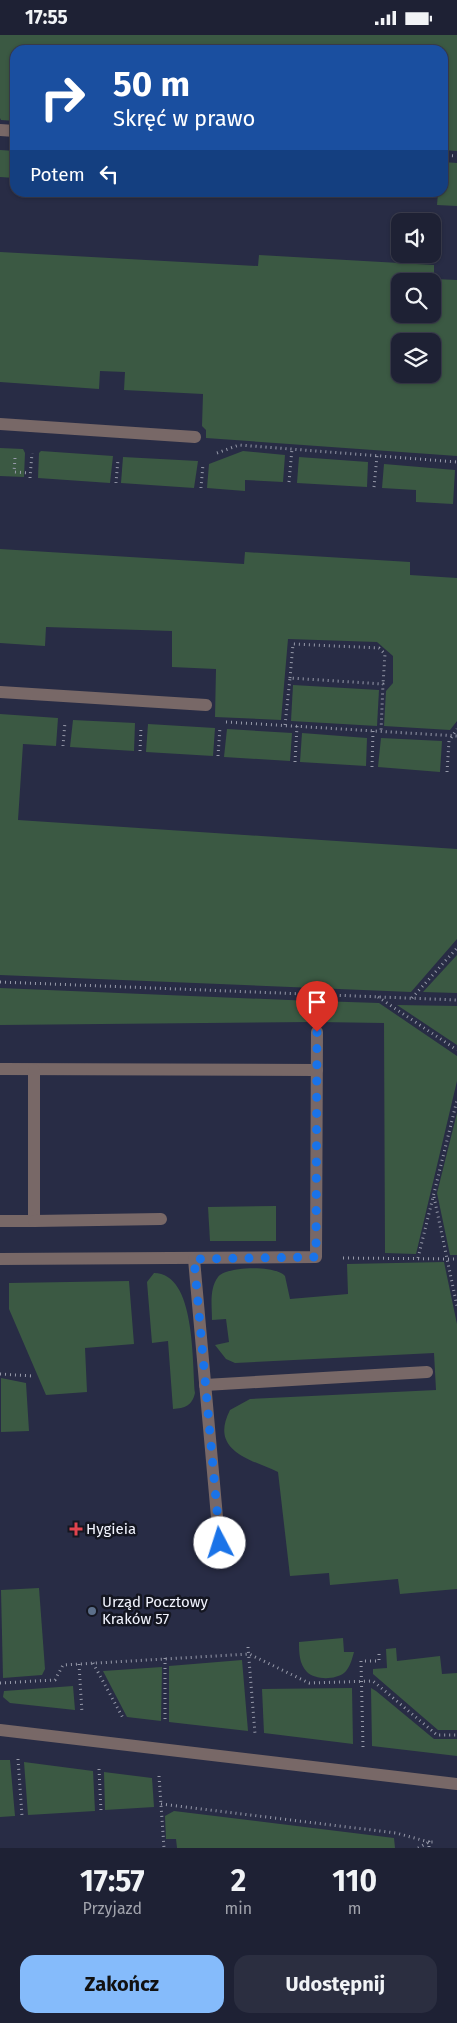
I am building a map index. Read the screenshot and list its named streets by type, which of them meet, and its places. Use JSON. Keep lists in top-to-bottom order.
{
  "places": {
    "health": ["Hygieia"],
    "other": ["Urząd Pocztowy Kraków 57"]
  },
  "page": {
    "status": "17:55",
    "turn": ["50 m", "Skręć w prawo"],
    "then": "Potem",
    "eta": [
      "17:57",
      "Przyjazd",
      "2",
      "min",
      "110",
      "m"
    ],
    "buttons": ["Zakończ", "Udostępnij"]
  }
}
